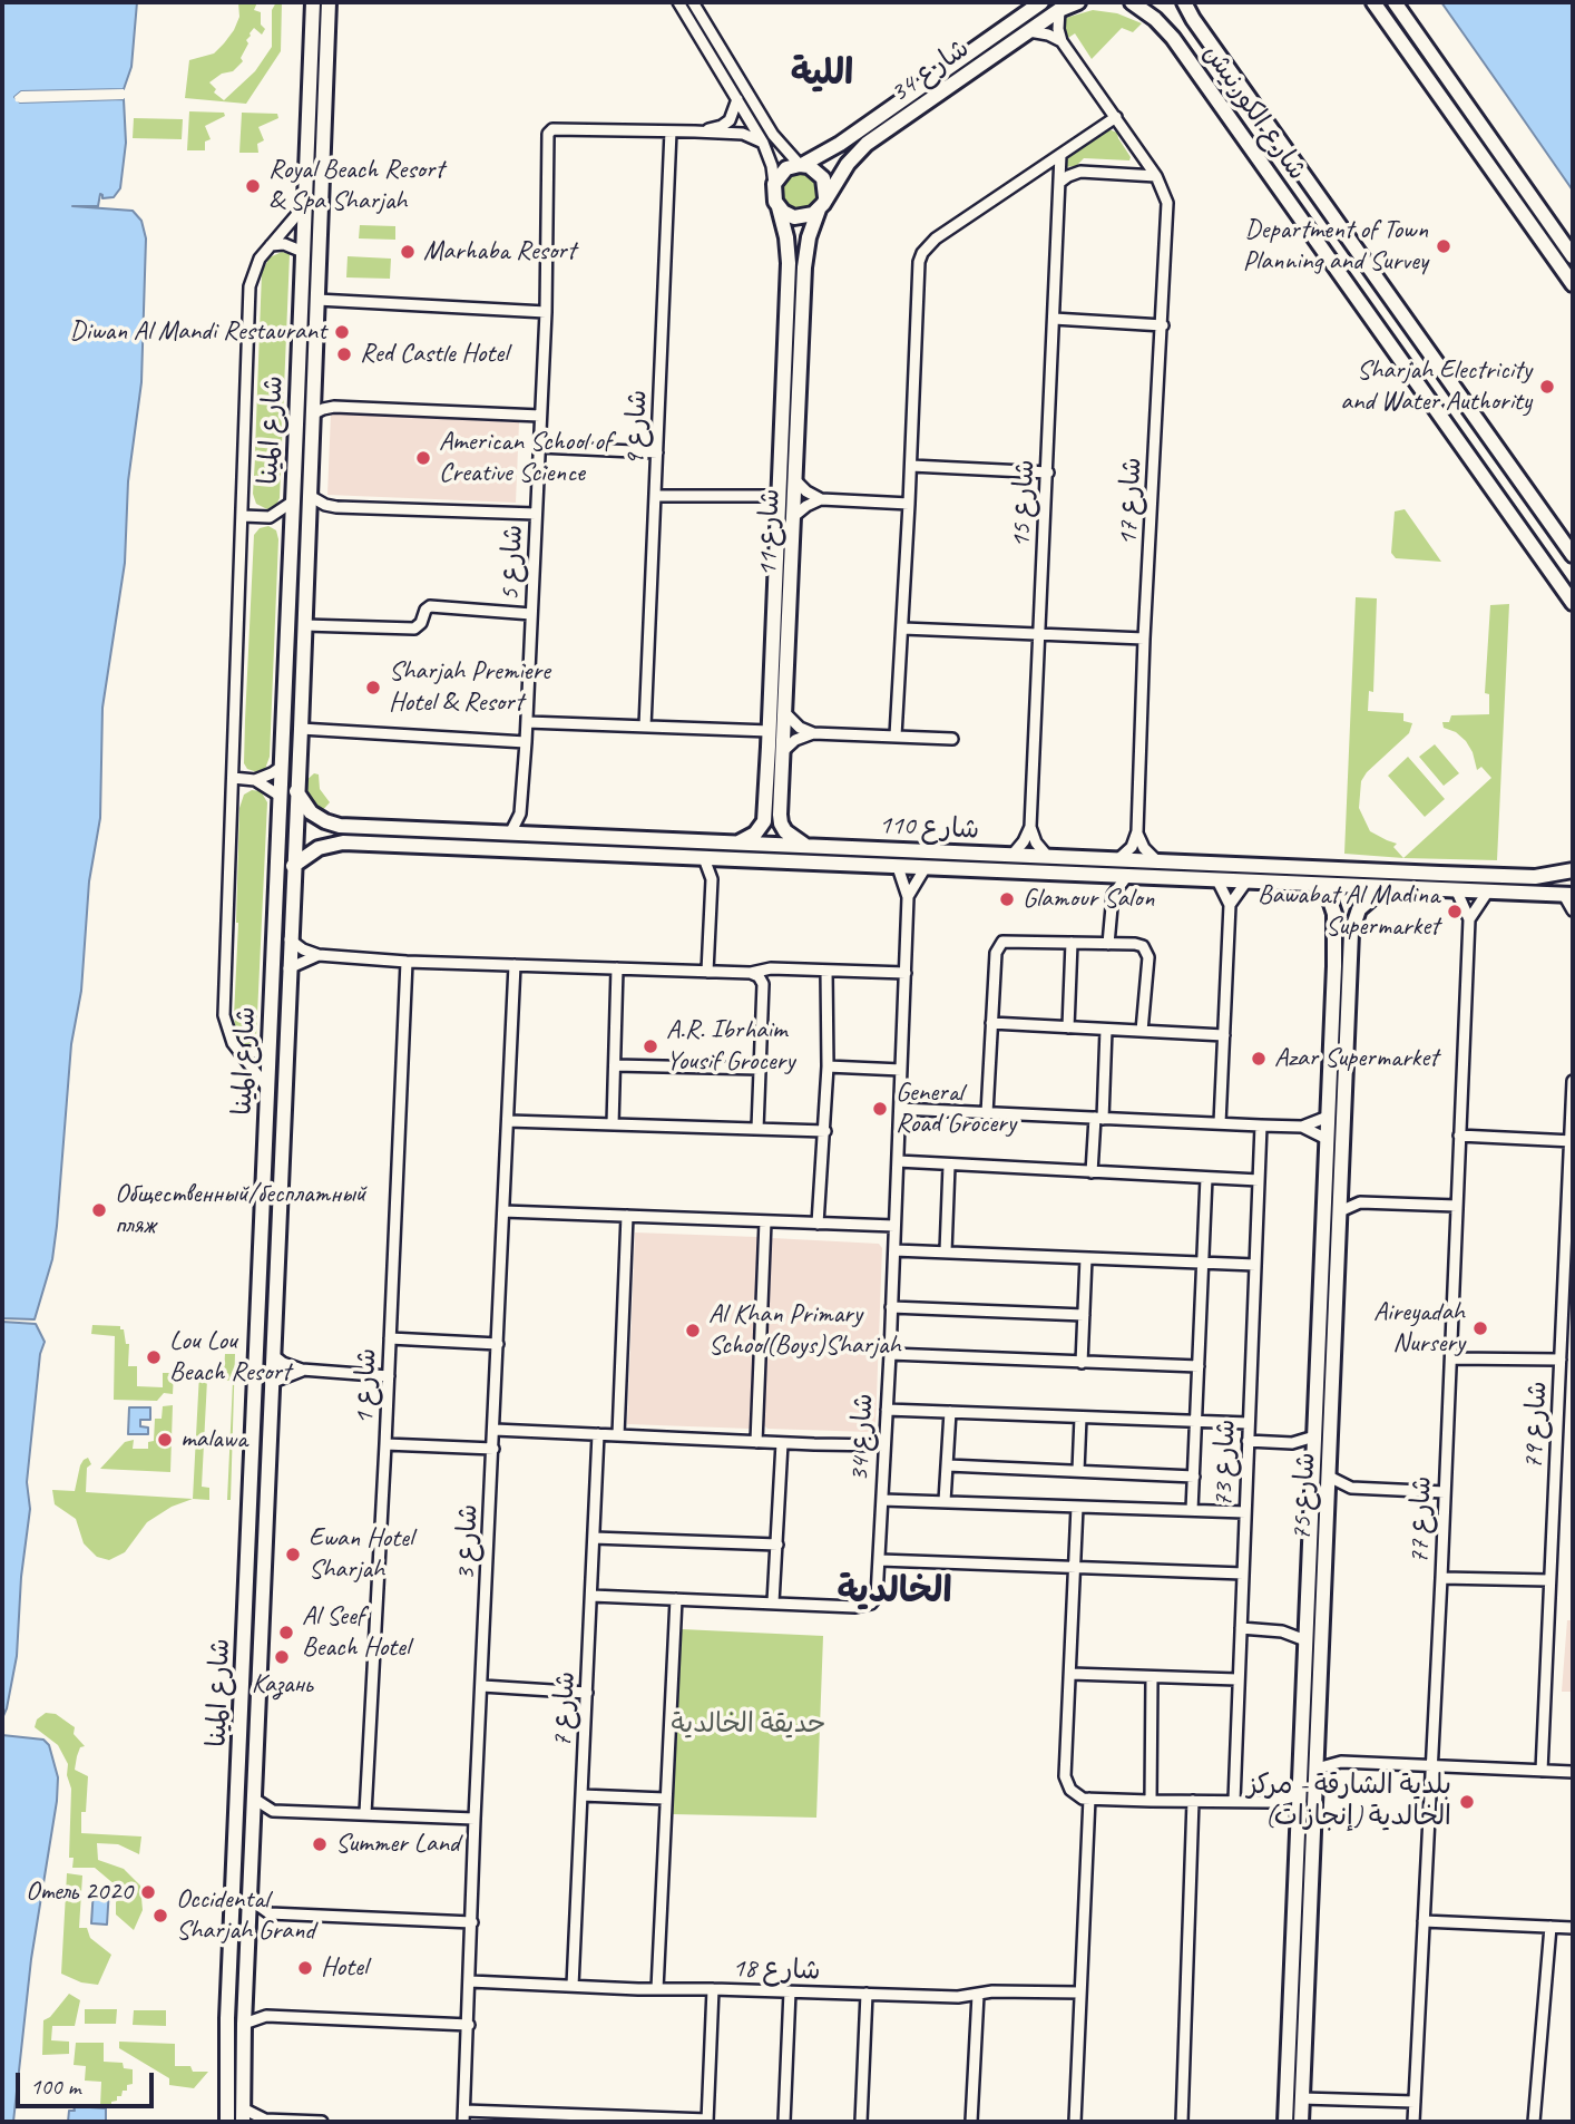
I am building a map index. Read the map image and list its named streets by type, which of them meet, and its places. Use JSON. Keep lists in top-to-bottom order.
{
  "streets": {
    "main road": [
      "شارع 34",
      "شارع الكورنيش",
      "شارع المينا",
      "شارع 11",
      "شارع 110",
      "شارع 75"
    ],
    "street": [
      "شارع 9",
      "شارع 17",
      "شارع 15",
      "شارع 5",
      "شارع 1",
      "شارع 79",
      "شارع 73",
      "شارع 77",
      "شارع 3",
      "شارع 7",
      "شارع 18"
    ]
  },
  "crossings": [
    ["شارع 34", "شارع 11"],
    ["شارع 34", "شارع 110"],
    ["شارع 34", "شارع 7"],
    ["شارع 9", "شارع 5"],
    ["شارع 11", "شارع 110"],
    ["شارع 5", "شارع 110"],
    ["شارع 110", "شارع 77"],
    ["شارع 3", "شارع 18"],
    ["شارع 7", "شارع 18"]
  ],
  "districts": ["اللية", "الخالدية"],
  "parks": ["حديقة الخالدية"],
  "places": [
    "Royal Beach Resort & Spa Sharjah",
    "Department of Town Planning and Survey",
    "Marhaba Resort",
    "Diwan Al Mandi Restaurant",
    "Red Castle Hotel",
    "Sharjah Electricity and Water Authority",
    "American School of Creative Science",
    "Sharjah Premiere Hotel & Resort",
    "Glamour Salon",
    "Bawabat Al Madina Supermarket",
    "A.R. Ibrhaim Yousif Grocery",
    "Azar Supermarket",
    "General Road Grocery",
    "Общественный/бесплатный пляж",
    "Aireyadah Nursery",
    "Al Khan Primary School(Boys)Sharjah",
    "Lou Lou Beach Resort",
    "malawa",
    "Ewan Hotel Sharjah",
    "Al Seef Beach Hotel",
    "Казань",
    "بلدية الشارقة - مركز الخالدية (إنجازات)",
    "Summer Land",
    "Отель 2020",
    "Occidental Sharjah Grand",
    "Hotel"
  ],
  "scale_bar": "100 m"
}
